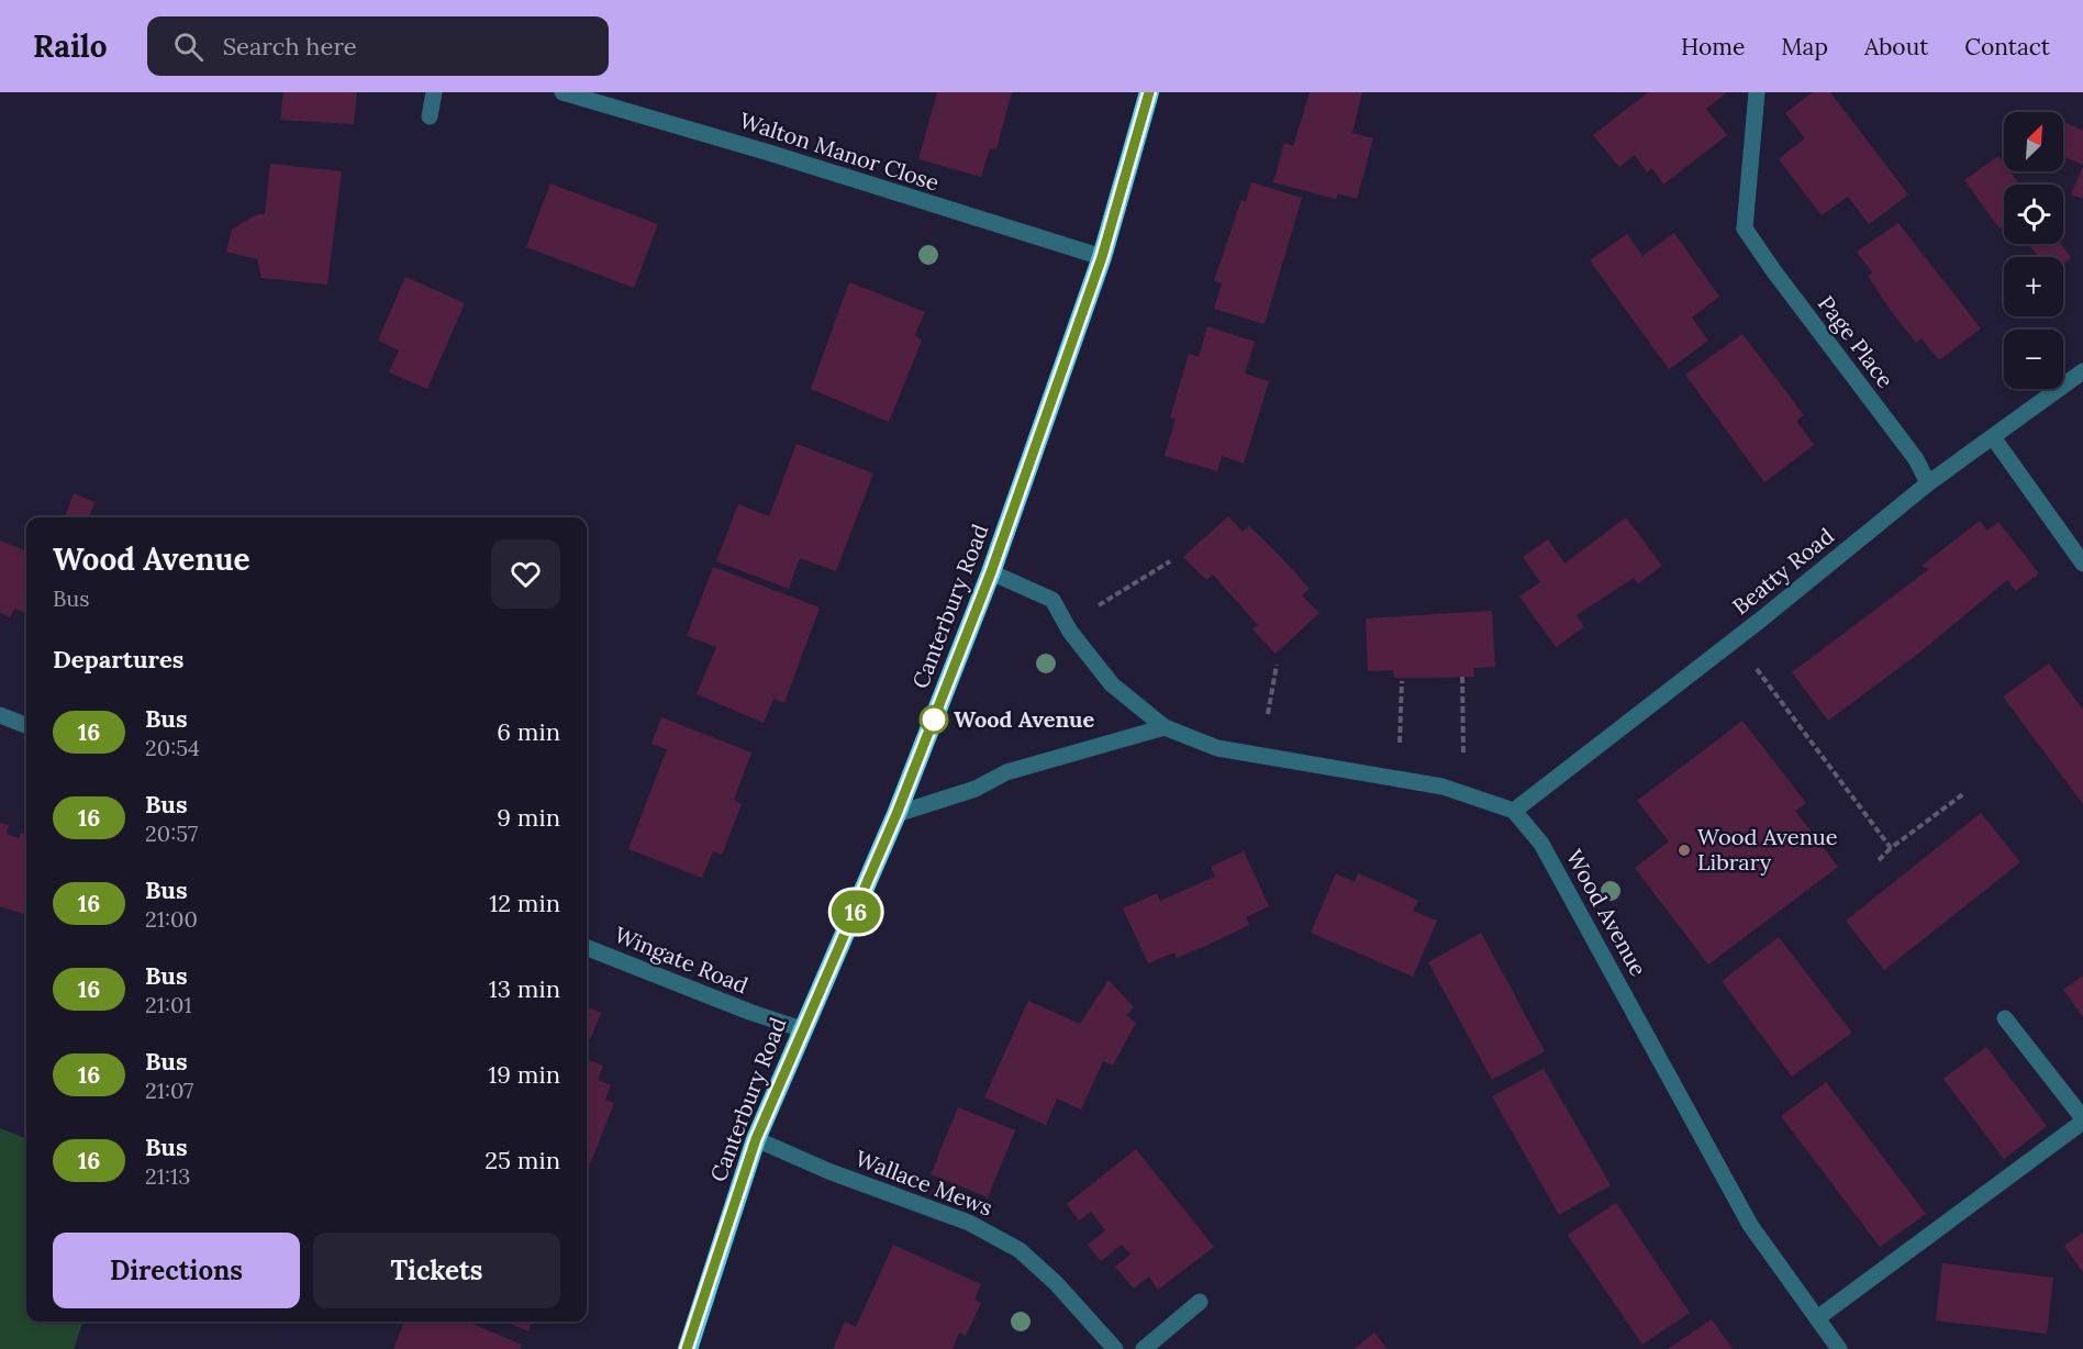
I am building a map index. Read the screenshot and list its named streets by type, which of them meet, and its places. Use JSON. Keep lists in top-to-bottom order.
{
  "streets": {
    "highway": ["Canterbury Road"],
    "street": [
      "Walton Manor Close",
      "Page Place",
      "Beatty Road",
      "Wood Avenue",
      "Wingate Road",
      "Wallace Mews"
    ]
  },
  "crossings": [
    ["Walton Manor Close", "Canterbury Road"],
    ["Page Place", "Beatty Road"],
    ["Beatty Road", "Wood Avenue"],
    ["Canterbury Road", "Wingate Road"],
    ["Canterbury Road", "Wallace Mews"]
  ],
  "places": ["Wood Avenue", "Wood Avenue Library"],
  "lines": ["bus line 16"],
  "north": "top right",
  "page": {
    "header": "Railo",
    "search": "Search here",
    "nav": [
      "Home",
      "Map",
      "About",
      "Contact"
    ],
    "on_map": "16",
    "map_buttons": ["+", "−"],
    "heading": [
      ["Wood Avenue", "Bus"],
      "Departures"
    ],
    "list": [
      {
        "mark": "16",
        "name": "Bus",
        "note": "20:54",
        "value": "6 min"
      },
      {
        "mark": "16",
        "name": "Bus",
        "note": "20:57",
        "value": "9 min"
      },
      {
        "mark": "16",
        "name": "Bus",
        "note": "21:00",
        "value": "12 min"
      },
      {
        "mark": "16",
        "name": "Bus",
        "note": "21:01",
        "value": "13 min"
      },
      {
        "mark": "16",
        "name": "Bus",
        "note": "21:07",
        "value": "19 min"
      },
      {
        "mark": "16",
        "name": "Bus",
        "note": "21:13",
        "value": "25 min"
      }
    ],
    "buttons": ["Directions", "Tickets"]
  }
}
